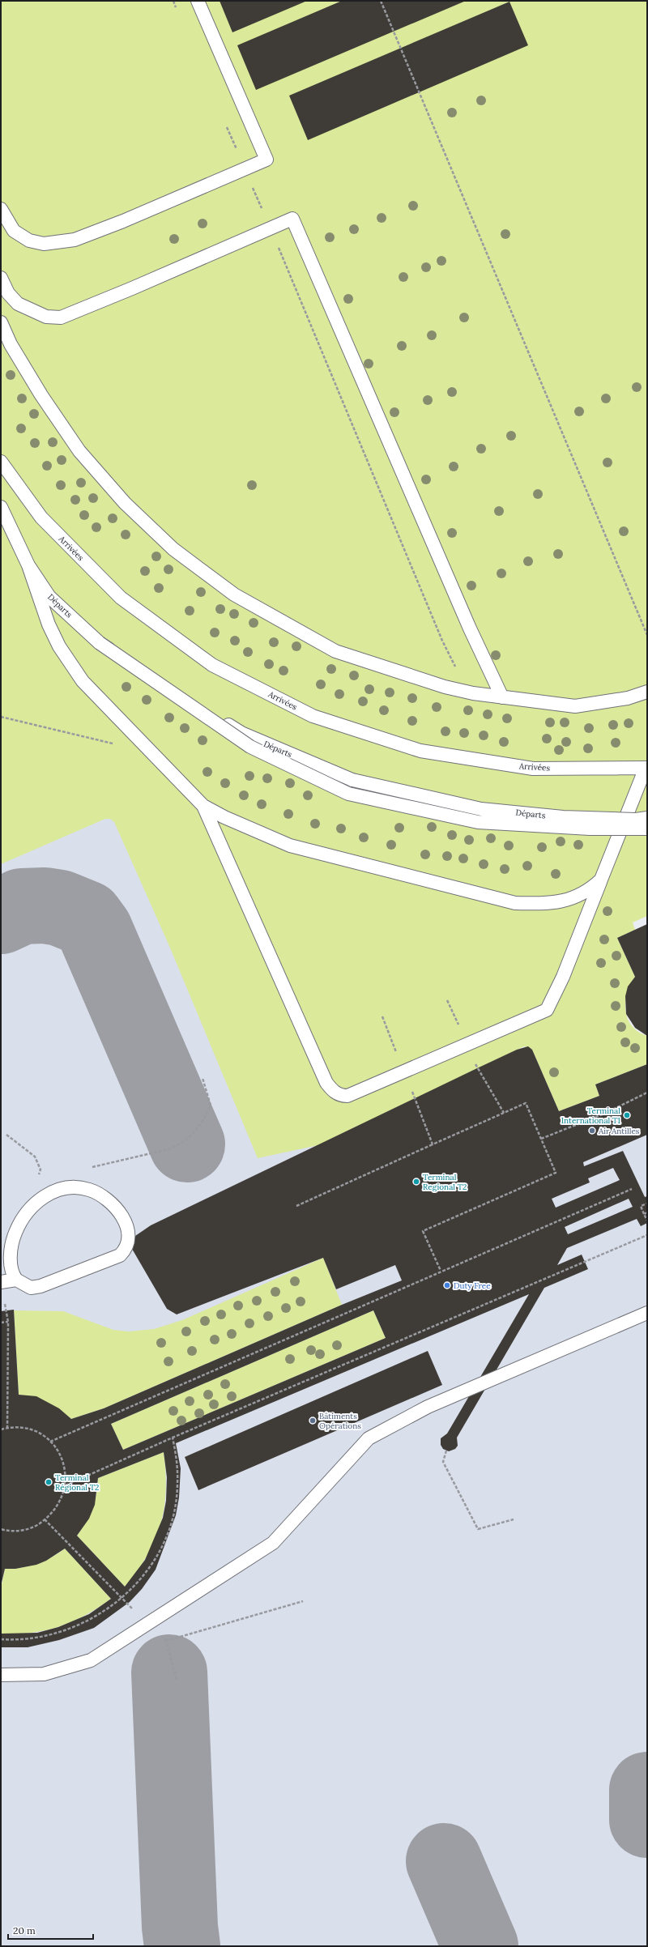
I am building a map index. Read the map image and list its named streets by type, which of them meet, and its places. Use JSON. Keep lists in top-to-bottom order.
{
  "streets": {
    "lane": ["Arrivées", "Départs"]
  },
  "places": [
    "Terminal International T1",
    "Air Antilles",
    "Terminal Regional T2",
    "Duty Free",
    "Bâtiments Opérations",
    "Terminal Régional T2"
  ],
  "scale_bar": "20 m"
}
